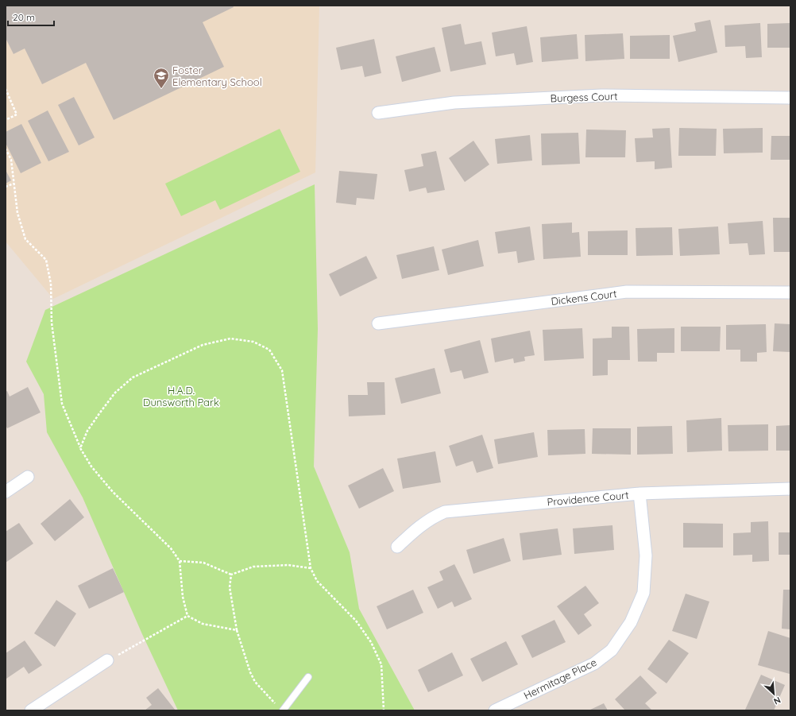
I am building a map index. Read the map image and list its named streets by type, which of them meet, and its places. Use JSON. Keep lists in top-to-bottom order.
{
  "streets": {
    "street": [
      "Burgess Court",
      "Dickens Court",
      "Providence Court",
      "Hermitage Place"
    ]
  },
  "crossings": [
    ["Providence Court", "Hermitage Place"]
  ],
  "parks": ["H.A.D. Dunsworth Park"],
  "places": {
    "school or university": ["Foster Elementary School"]
  },
  "scale_bar": "20 m",
  "north": "bottom right"
}
